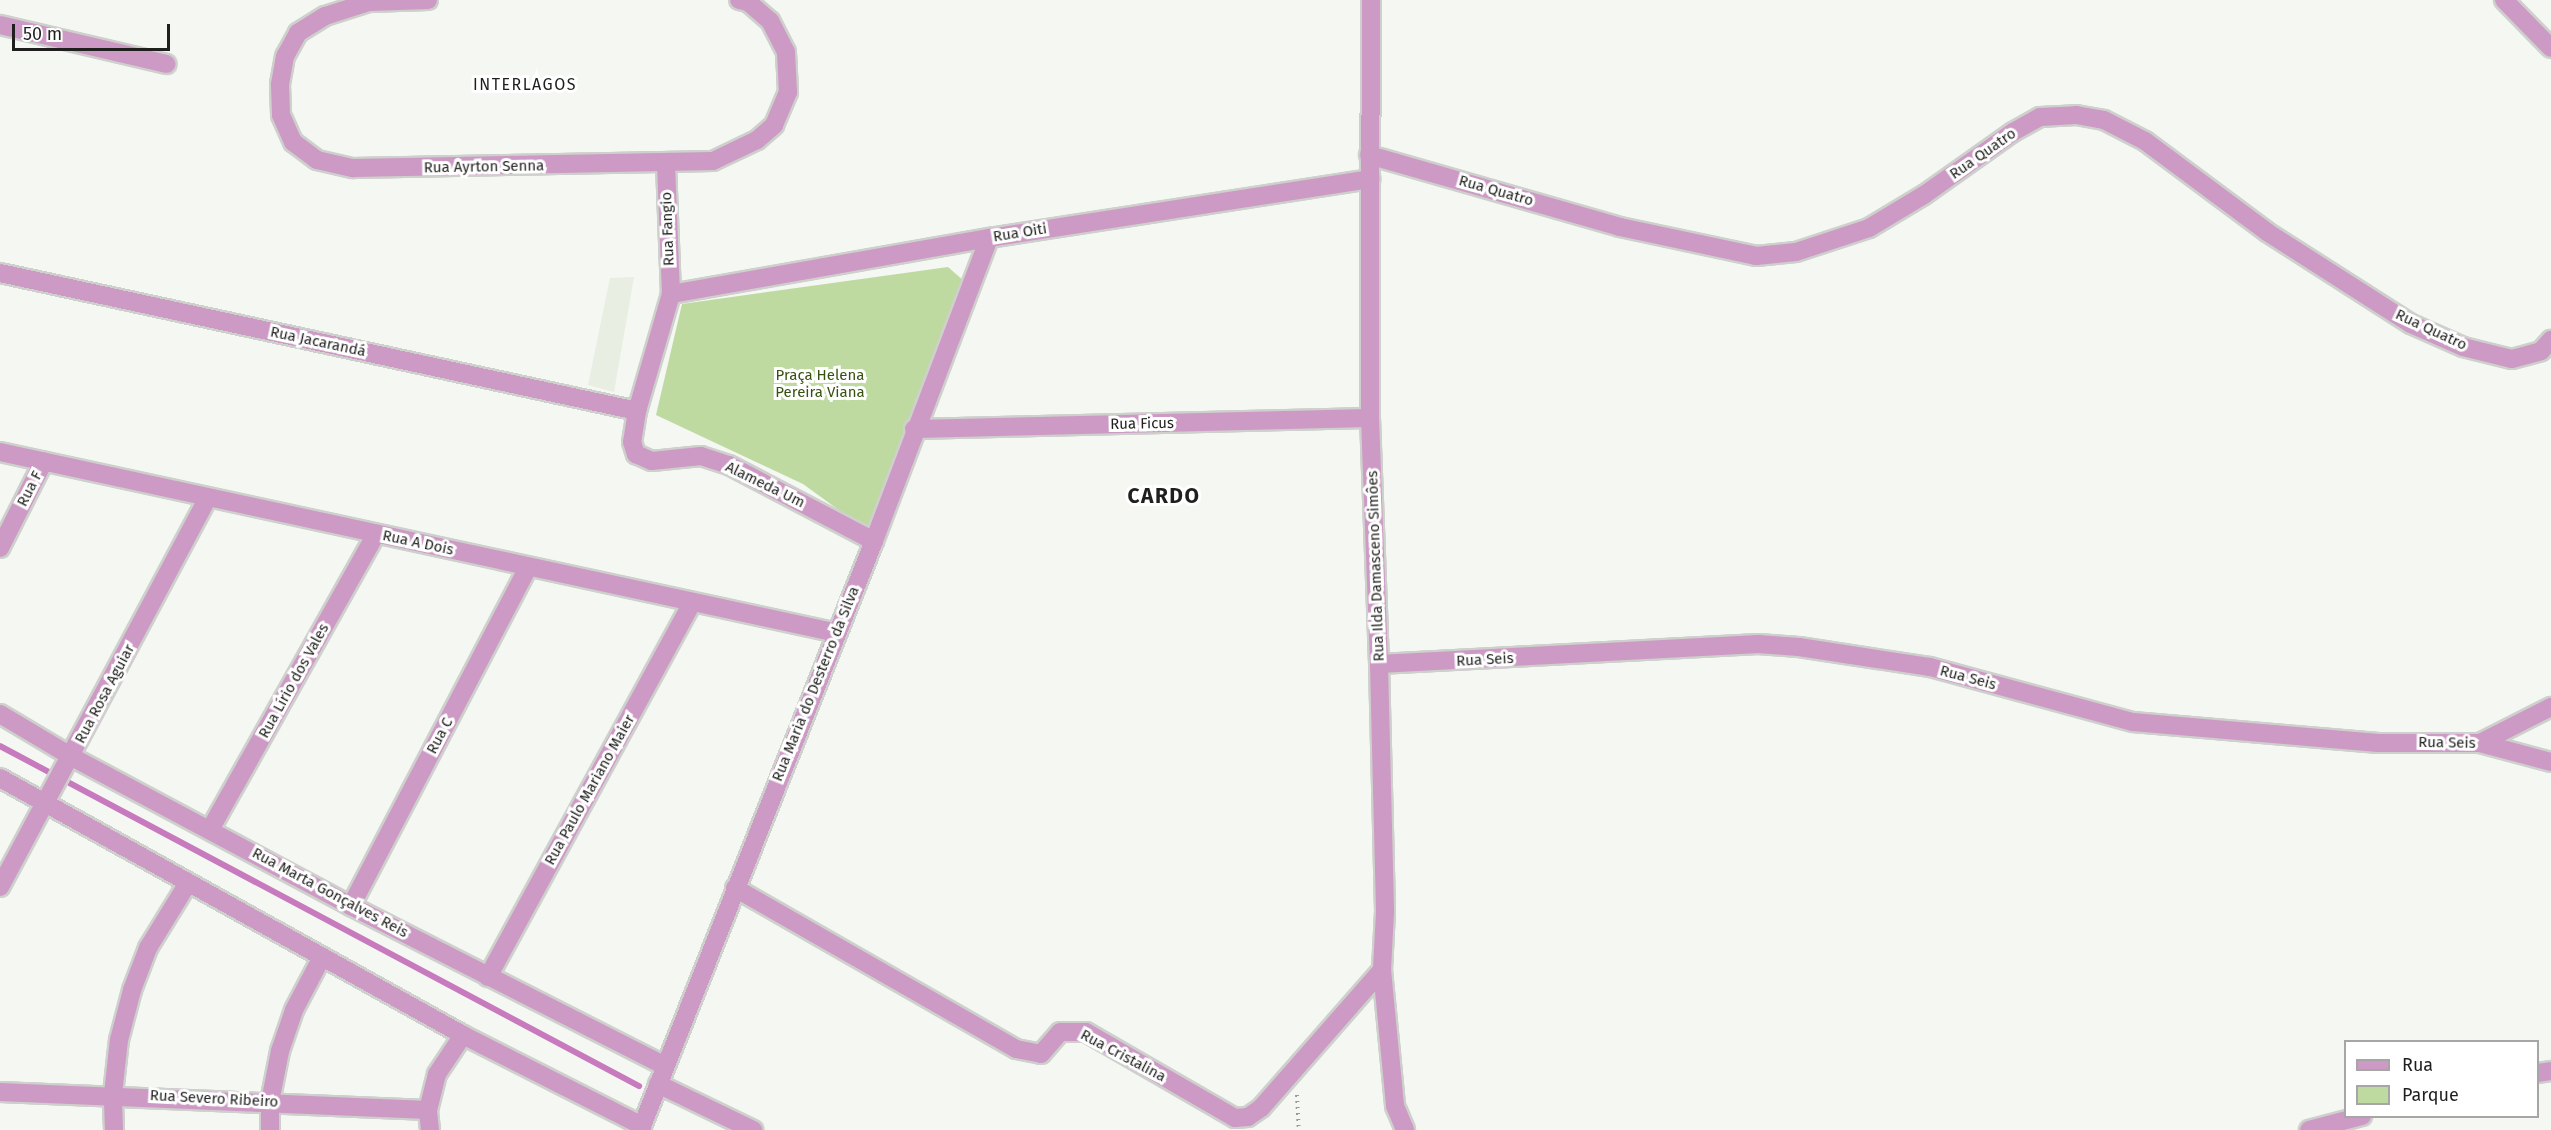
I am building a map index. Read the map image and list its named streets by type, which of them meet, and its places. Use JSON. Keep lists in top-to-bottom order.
{
  "streets": {
    "street": [
      "Rua Quatro",
      "Rua Ayrton Senna",
      "Rua Fangio",
      "Rua Oiti",
      "Rua Jacarandá",
      "Rua Ficus",
      "Alameda Um",
      "Rua F",
      "Rua A Dois",
      "Rua Ilda Damasceno Simôes",
      "Rua Seis",
      "Rua Lírio dos Vales",
      "Rua Maria do Desterro da Silva",
      "Rua Rosa Aguiar",
      "Rua C",
      "Rua Paulo Mariano Maier",
      "Rua Marta Gonçalves Reis",
      "Rua Cristalina",
      "Rua Severo Ribeiro"
    ]
  },
  "crossings": [
    ["Rua Quatro", "Rua Ilda Damasceno Simôes"],
    ["Rua Ayrton Senna", "Rua Fangio"],
    ["Rua Fangio", "Rua Oiti"],
    ["Rua Fangio", "Alameda Um"],
    ["Rua Oiti", "Alameda Um"],
    ["Rua Oiti", "Rua Ilda Damasceno Simôes"],
    ["Rua Oiti", "Rua Maria do Desterro da Silva"],
    ["Rua Jacarandá", "Alameda Um"],
    ["Rua Ficus", "Rua Ilda Damasceno Simôes"],
    ["Rua Ficus", "Rua Maria do Desterro da Silva"],
    ["Alameda Um", "Rua Maria do Desterro da Silva"],
    ["Rua F", "Rua A Dois"],
    ["Rua A Dois", "Rua Lírio dos Vales"],
    ["Rua A Dois", "Rua Maria do Desterro da Silva"],
    ["Rua A Dois", "Rua Rosa Aguiar"],
    ["Rua A Dois", "Rua C"],
    ["Rua A Dois", "Rua Paulo Mariano Maier"],
    ["Rua Ilda Damasceno Simôes", "Rua Seis"],
    ["Rua Ilda Damasceno Simôes", "Rua Cristalina"],
    ["Rua Lírio dos Vales", "Rua Marta Gonçalves Reis"],
    ["Rua Maria do Desterro da Silva", "Rua Marta Gonçalves Reis"],
    ["Rua Maria do Desterro da Silva", "Rua Cristalina"],
    ["Rua Rosa Aguiar", "Rua Marta Gonçalves Reis"],
    ["Rua C", "Rua Marta Gonçalves Reis"],
    ["Rua Paulo Mariano Maier", "Rua Marta Gonçalves Reis"]
  ],
  "districts": ["INTERLAGOS", "CARDO"],
  "parks": ["Praça Helena Pereira Viana"],
  "legend": ["Rua", "Parque"],
  "scale_bar": "50 m"
}
